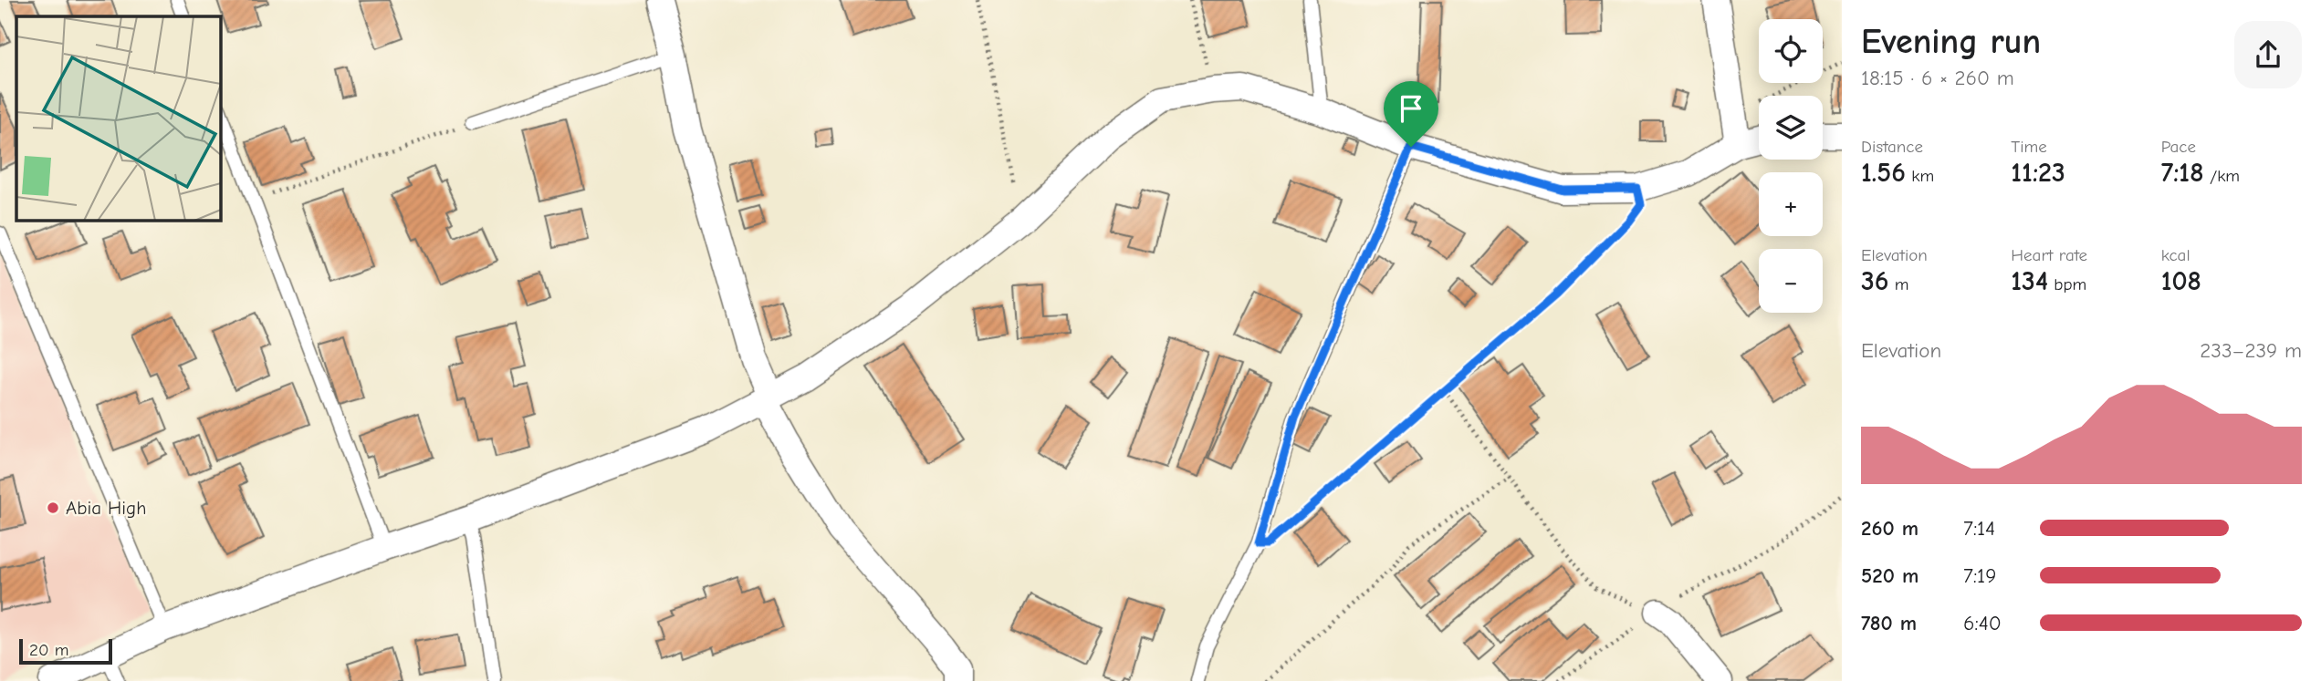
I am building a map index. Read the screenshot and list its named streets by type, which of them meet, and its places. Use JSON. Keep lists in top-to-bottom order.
{
  "places": ["Abia High"],
  "scale_bar": "20 m",
  "page": {
    "heading": ["Evening run", "18:15 · 6 × 260 m"],
    "map_buttons": ["+", "−"],
    "stats": [
      ["Distance", "1.56 km"],
      ["Time", "11:23"],
      ["Pace", "7:18 /km"],
      ["Elevation", "36 m"],
      ["Heart rate", "134 bpm"],
      ["kcal", "108"]
    ],
    "chart": ["Elevation", "233–239 m"],
    "list": [
      {
        "name": "260 m",
        "note": "7:14"
      },
      {
        "name": "520 m",
        "note": "7:19"
      },
      {
        "name": "780 m",
        "note": "6:40"
      }
    ],
    "scale": "20 m"
  }
}
